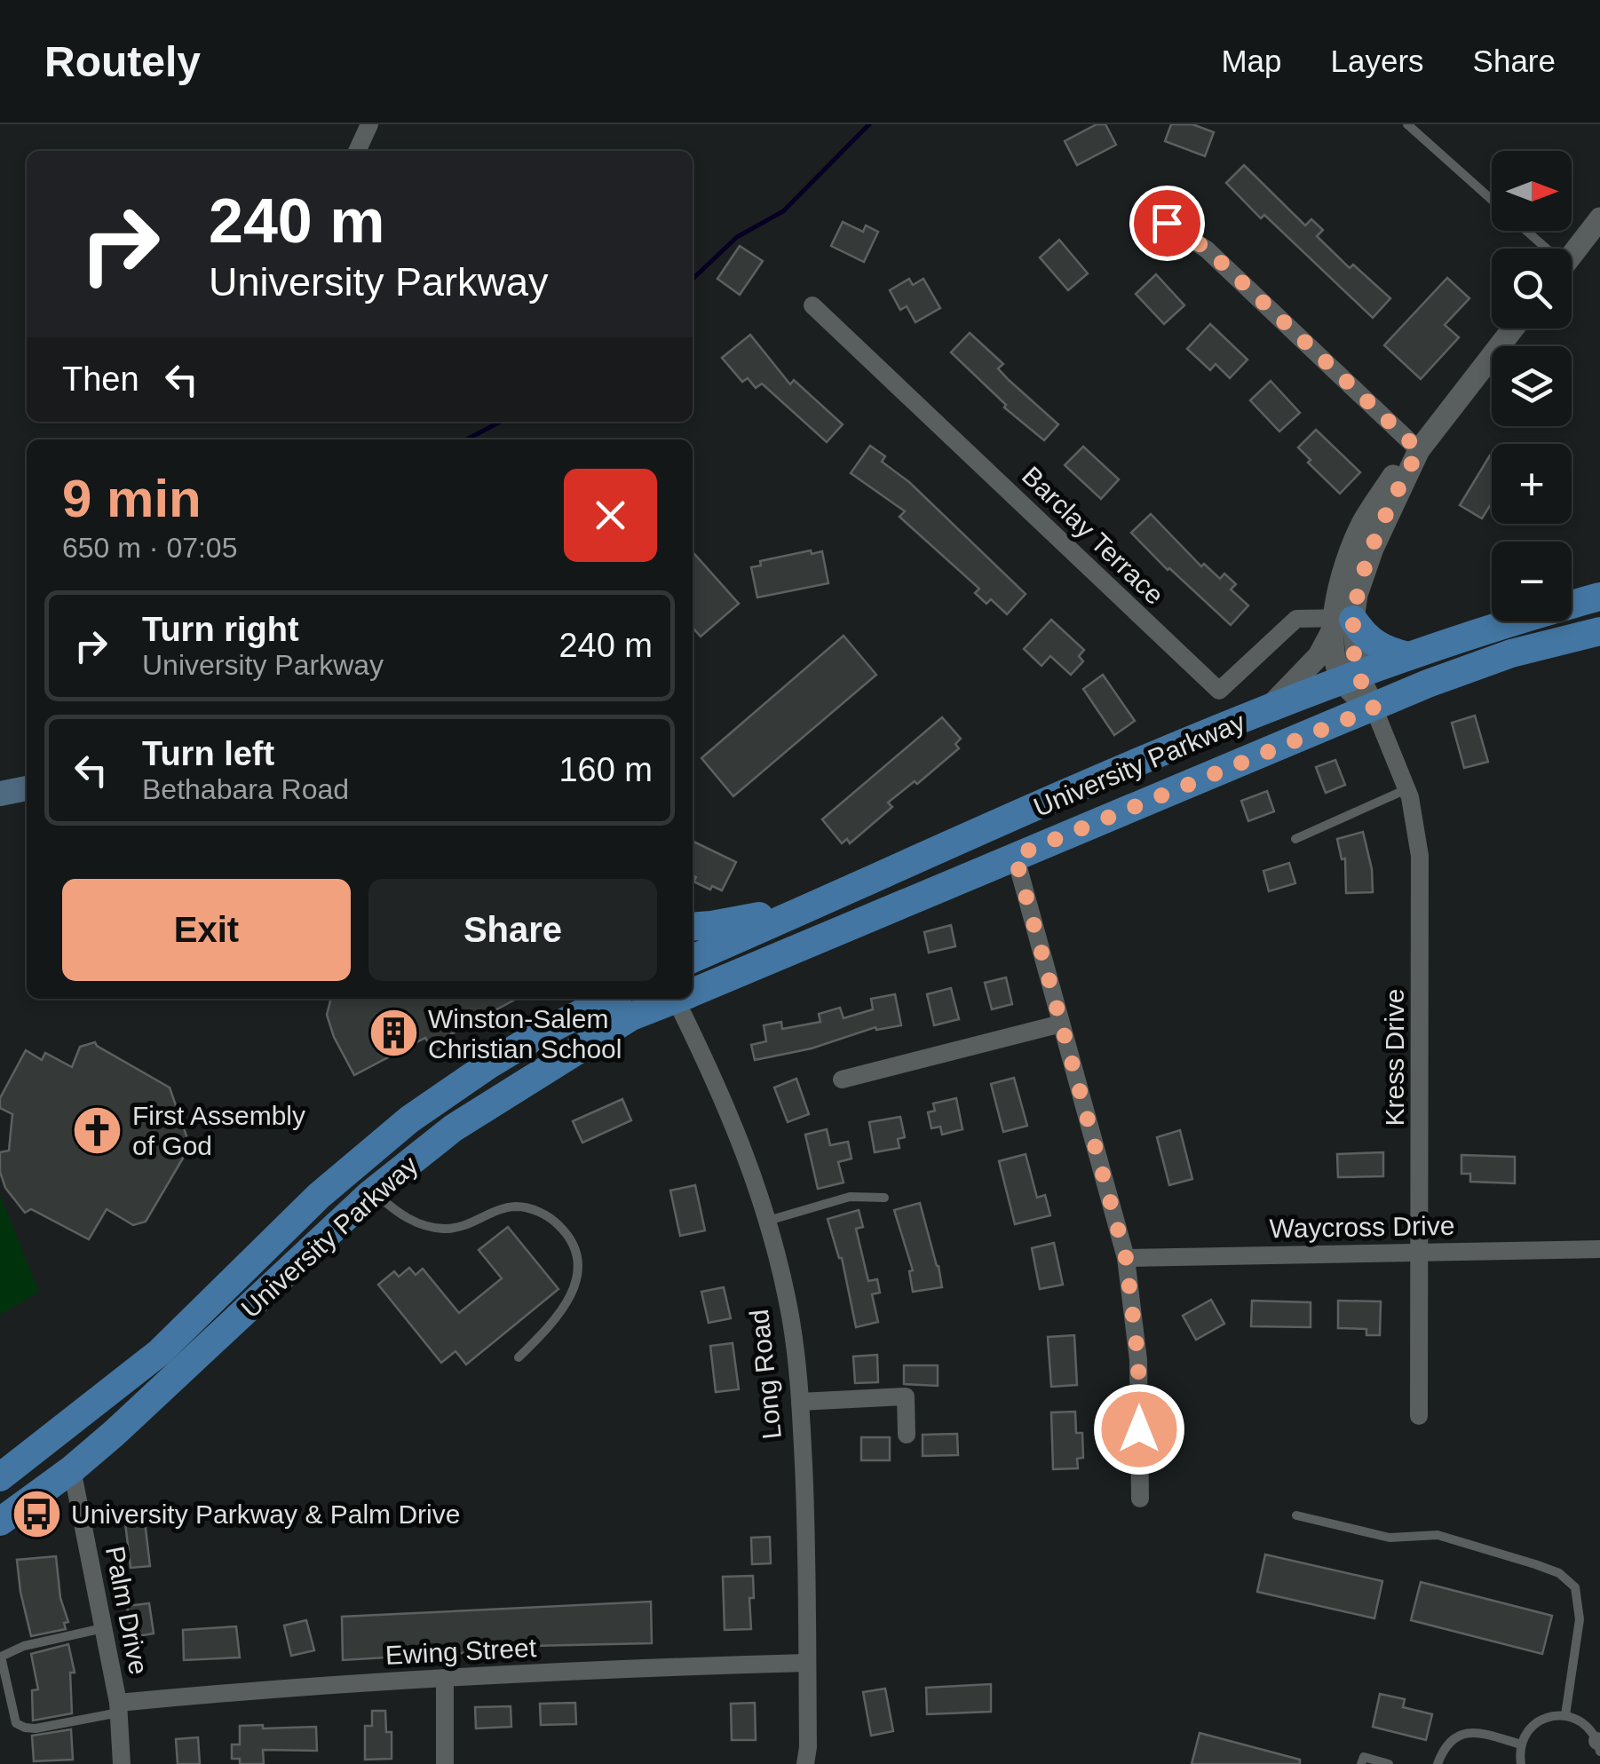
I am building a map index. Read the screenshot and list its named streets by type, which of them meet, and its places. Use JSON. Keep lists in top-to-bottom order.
{
  "streets": {
    "main road": ["University Parkway"],
    "street": [
      "Barclay Terrace",
      "Kress Drive",
      "Waycross Drive",
      "Long Road",
      "Palm Drive",
      "Ewing Street"
    ]
  },
  "crossings": [
    ["University Parkway", "Kress Drive"],
    ["University Parkway", "Palm Drive"],
    ["Kress Drive", "Waycross Drive"],
    ["Long Road", "Ewing Street"],
    ["Palm Drive", "Ewing Street"]
  ],
  "places": {
    "building": ["Winston-Salem Christian School"],
    "church": ["First Assembly of God"],
    "bus stop": ["University Parkway & Palm Drive"]
  },
  "north": "right",
  "page": {
    "header": "Routely",
    "nav": ["Map", "Layers", "Share"],
    "map_buttons": ["+", "−"],
    "turn": ["240 m", "University Parkway"],
    "then": "Then",
    "heading": ["9 min", "650 m · 07:05"],
    "list": [
      {
        "name": "Turn right",
        "note": "University Parkway",
        "value": "240 m"
      },
      {
        "name": "Turn left",
        "note": "Bethabara Road",
        "value": "160 m"
      }
    ],
    "buttons": ["Exit", "Share"]
  }
}
